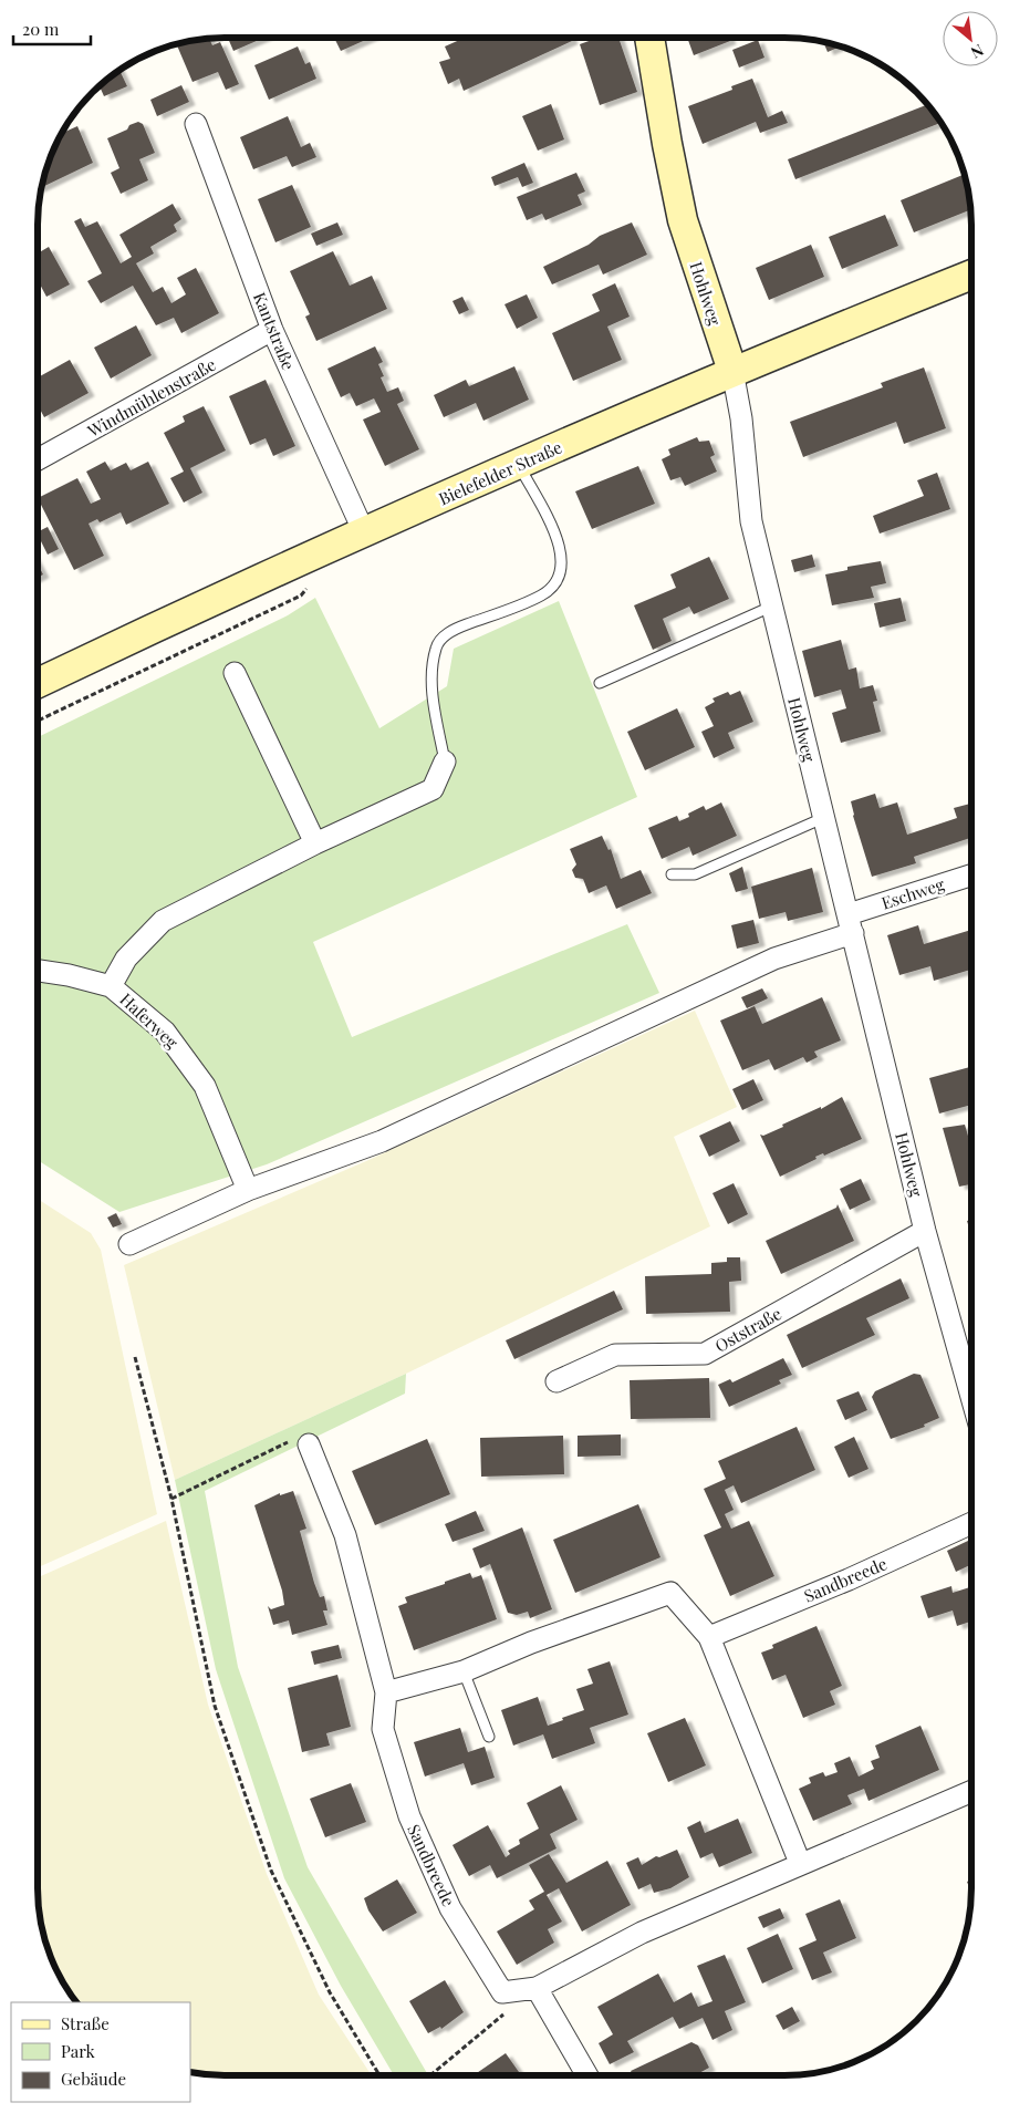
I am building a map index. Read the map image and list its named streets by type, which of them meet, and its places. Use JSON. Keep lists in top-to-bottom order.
{
  "streets": {
    "main road": ["Hohlweg", "Bielefelder Straße"],
    "street": [
      "Kantstraße",
      "Windmühlenstraße",
      "Eschweg",
      "Haferweg",
      "Oststraße",
      "Sandbreede"
    ]
  },
  "crossings": [
    ["Hohlweg", "Bielefelder Straße"],
    ["Hohlweg", "Eschweg"],
    ["Hohlweg", "Oststraße"],
    ["Kantstraße", "Windmühlenstraße"],
    ["Kantstraße", "Bielefelder Straße"],
    ["Eschweg", "Haferweg"]
  ],
  "legend": ["Straße", "Park", "Gebäude"],
  "scale_bar": "20 m",
  "north": "bottom right"
}
